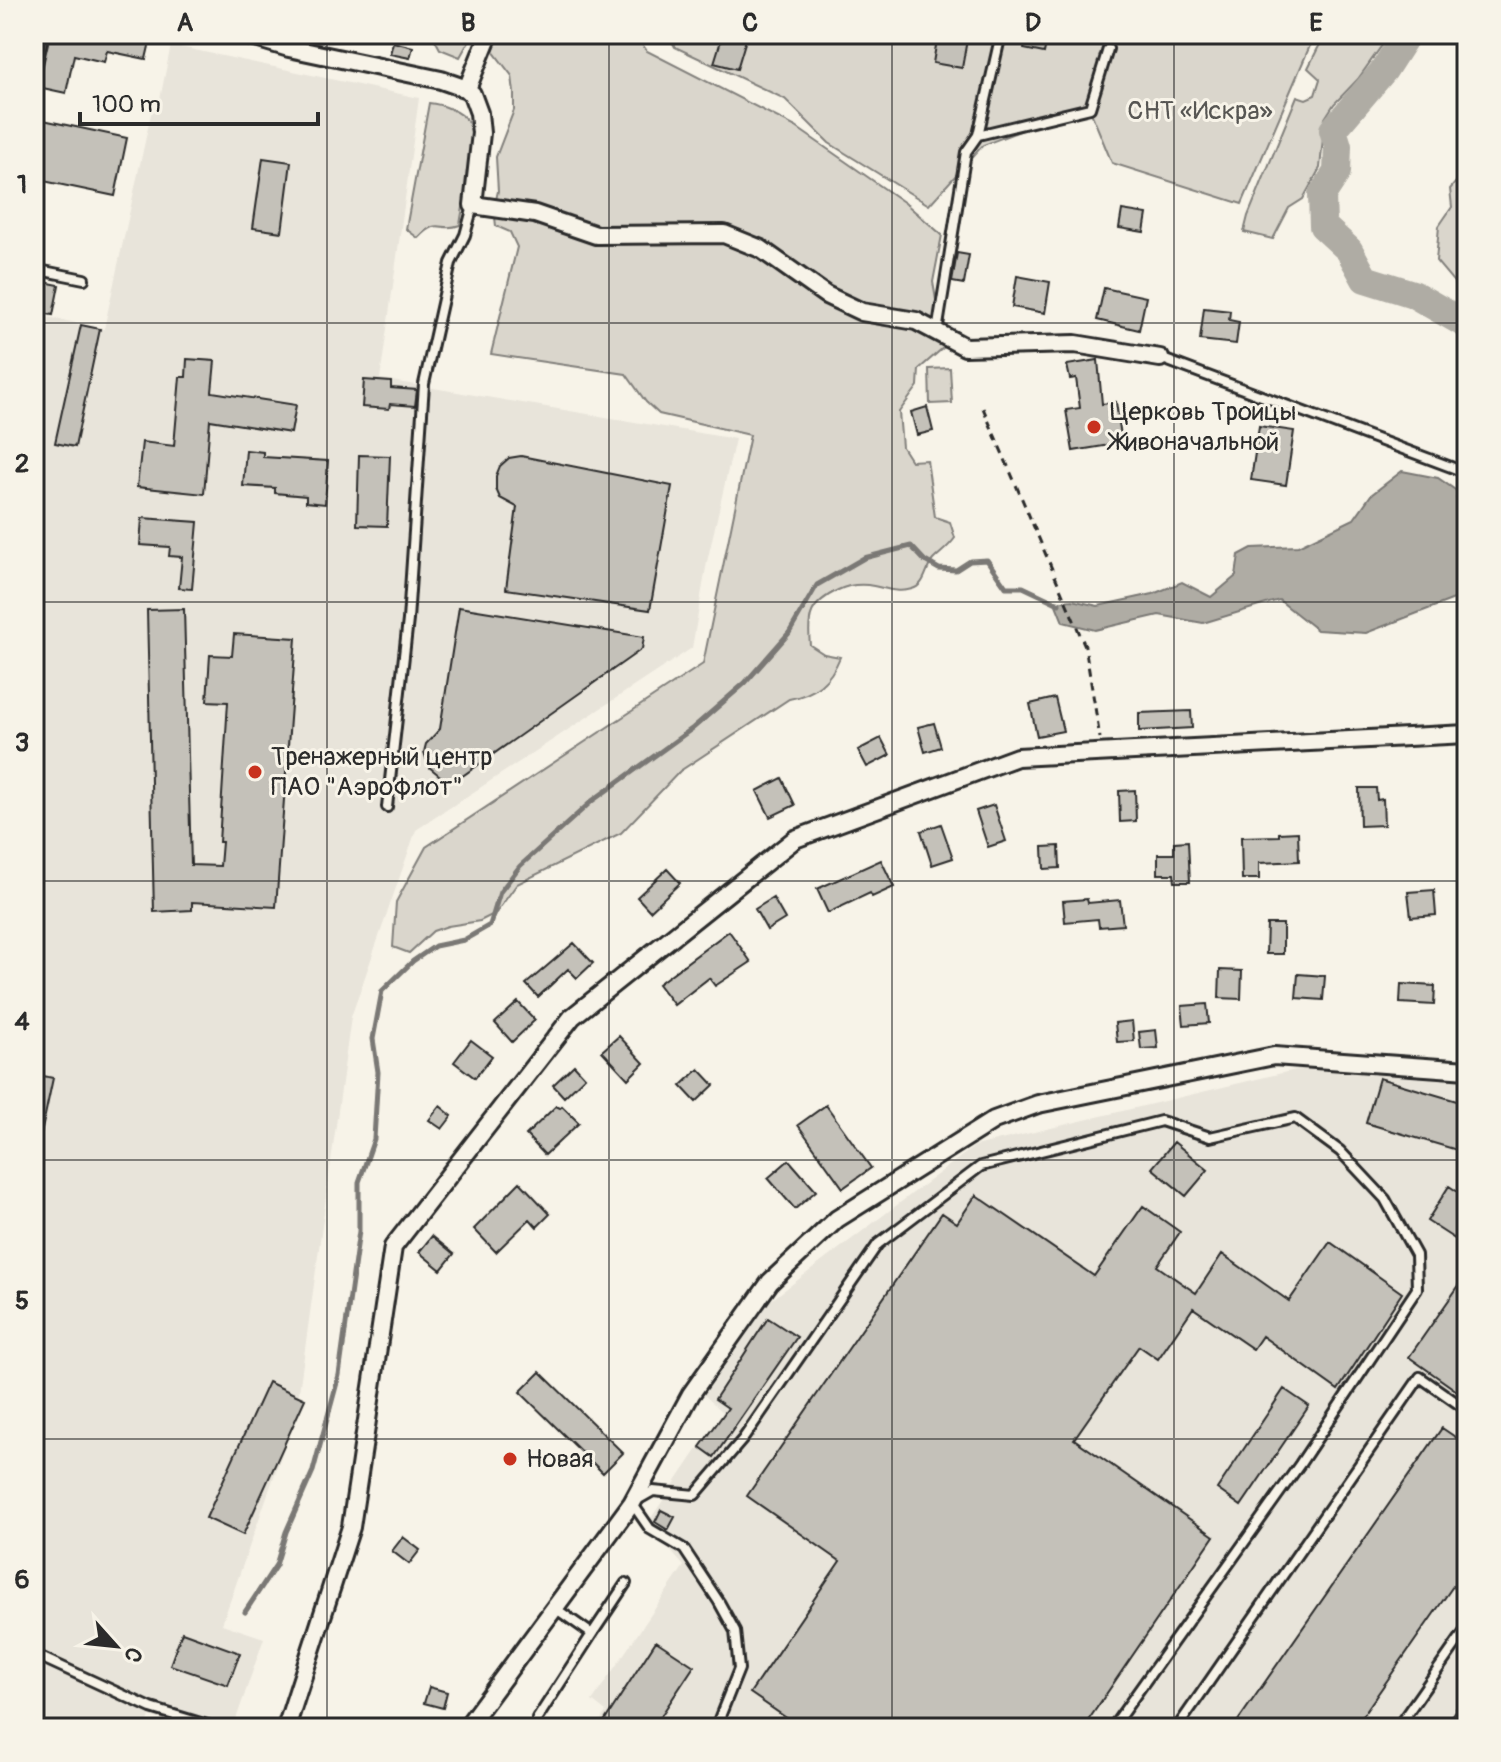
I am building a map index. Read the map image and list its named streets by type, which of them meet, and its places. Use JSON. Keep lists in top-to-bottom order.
{
  "parks": ["СНТ «Искра»"],
  "places": ["Церковь Троицы Живоначальной", "Тренажерный центр ПАО \"Аэрофлот\"", "Новая"],
  "scale_bar": "100 m",
  "north": "bottom right",
  "grid": {
    "columns": [
      "A",
      "B",
      "C",
      "D",
      "E"
    ],
    "rows": [
      "1",
      "2",
      "3",
      "4",
      "5",
      "6"
    ]
  }
}
